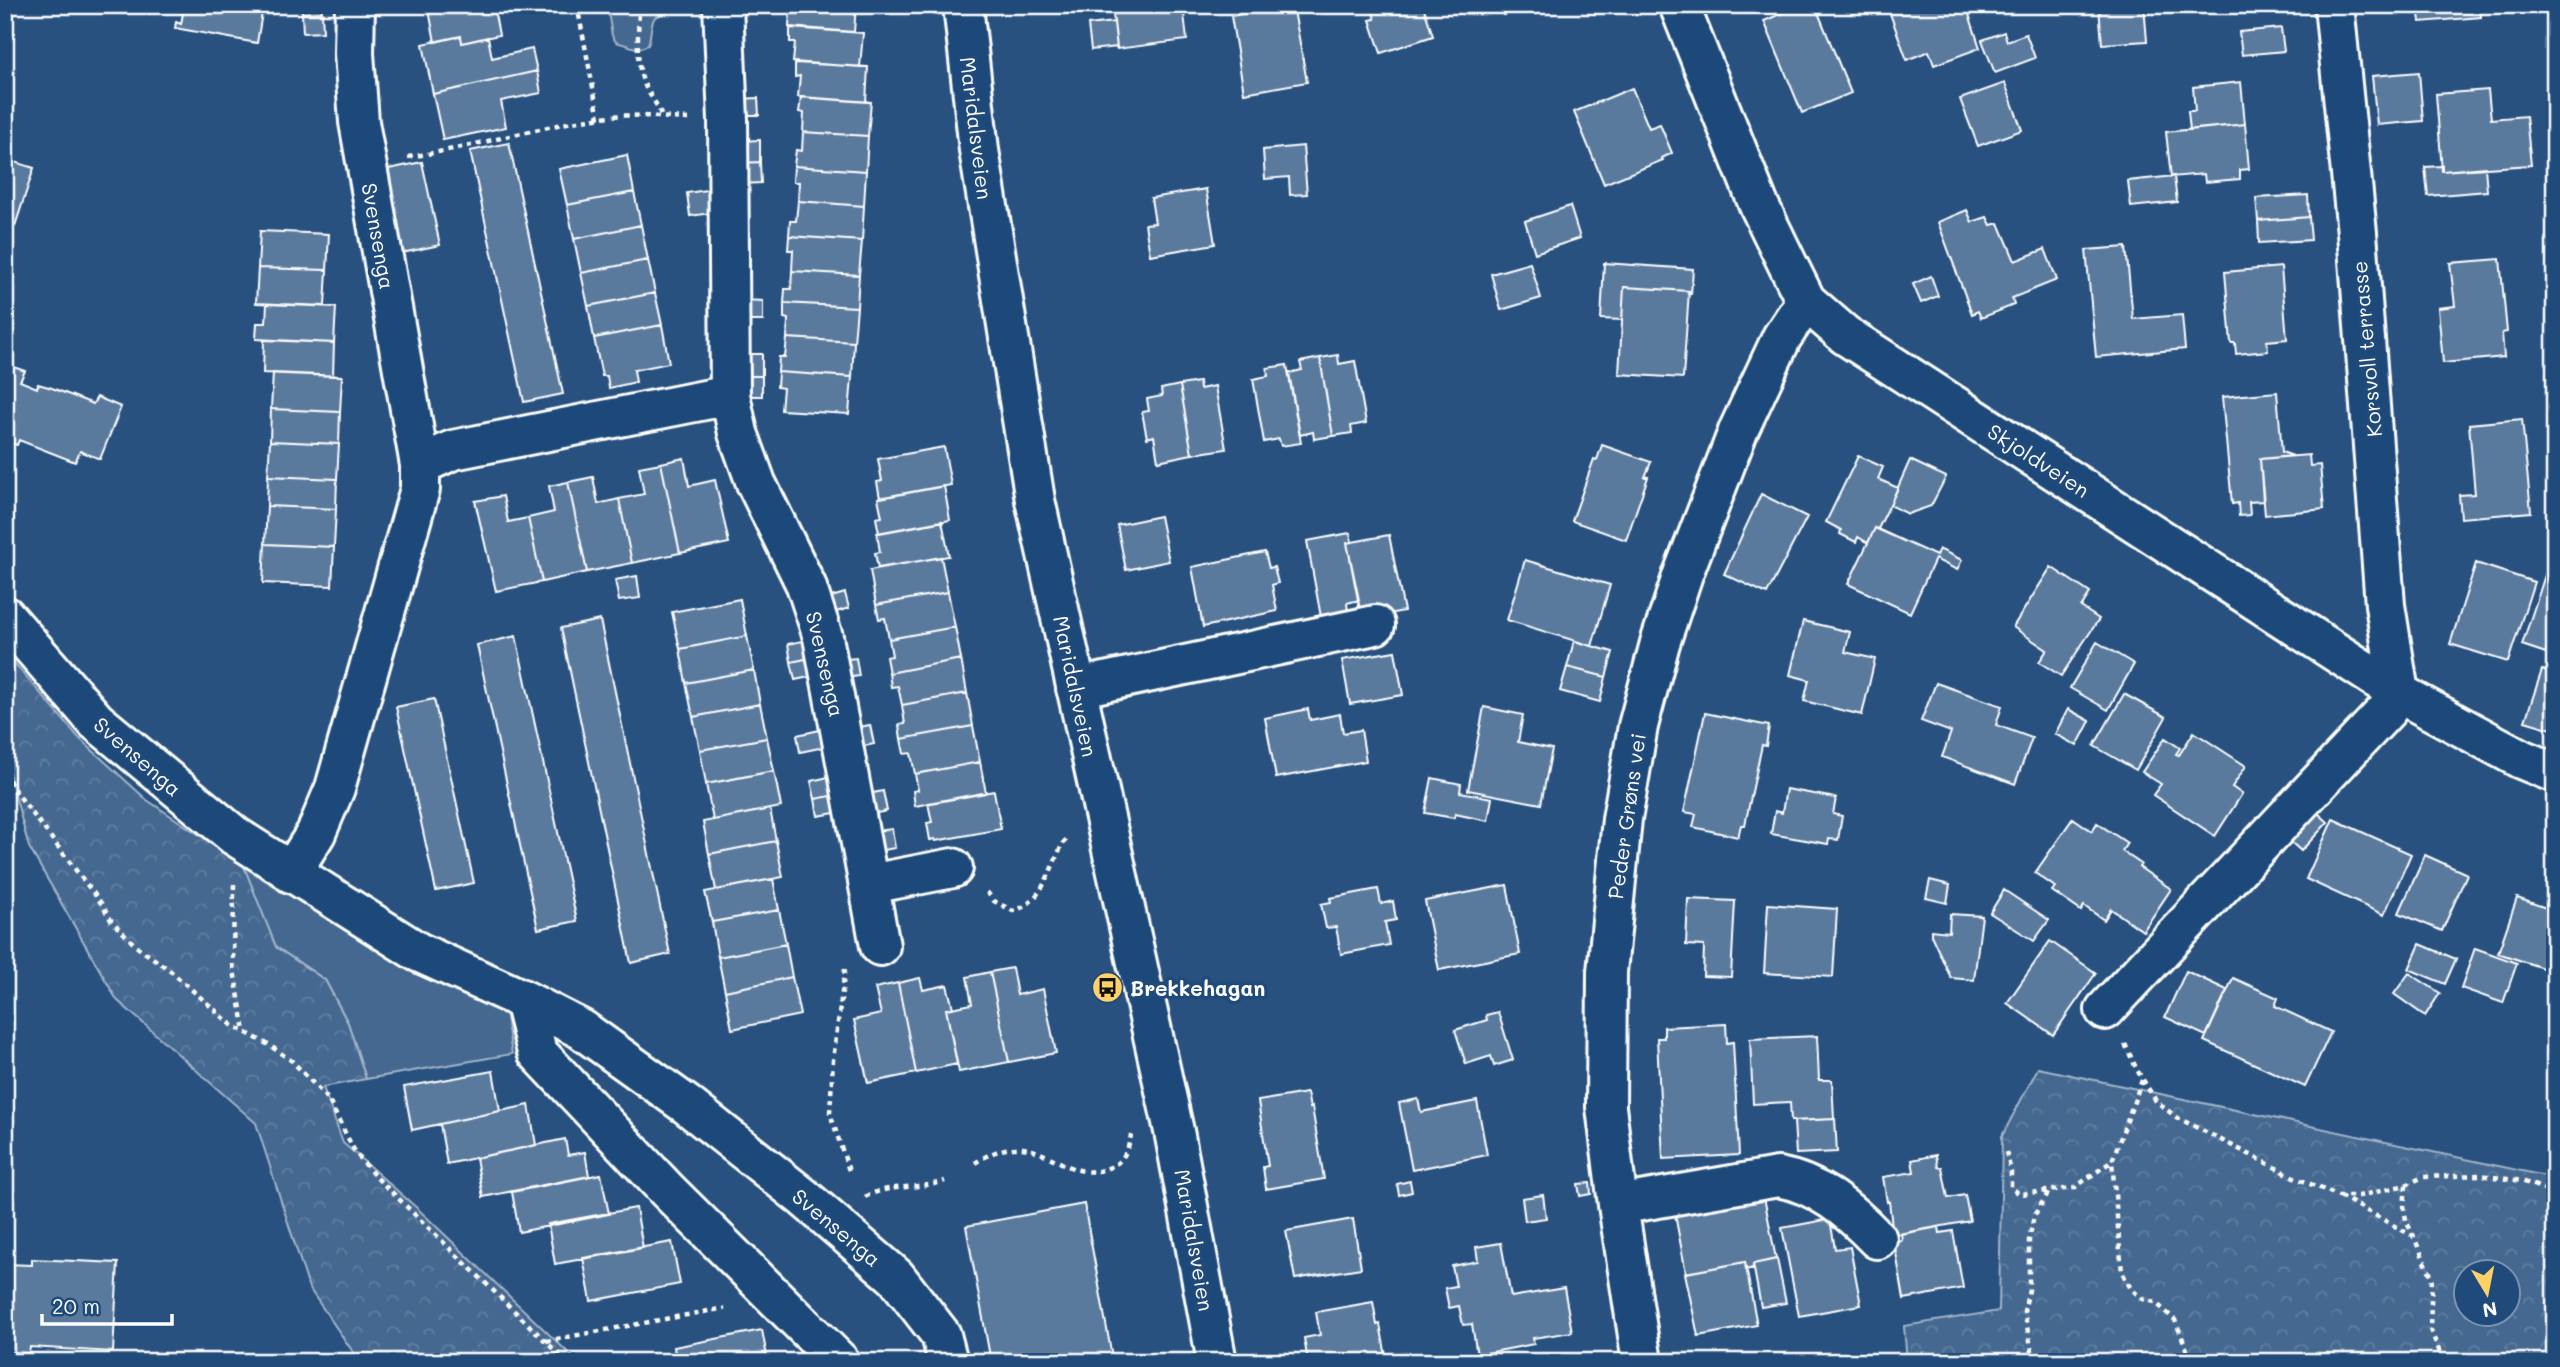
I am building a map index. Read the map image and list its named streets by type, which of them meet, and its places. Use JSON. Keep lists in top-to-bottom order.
{
  "streets": {
    "street": [
      "Maridalsveien",
      "Svensenga",
      "Korsvoll terrasse",
      "Skjoldveien",
      "Peder Grøns vei"
    ]
  },
  "crossings": [
    ["Korsvoll terrasse", "Skjoldveien"],
    ["Skjoldveien", "Peder Grøns vei"]
  ],
  "places": {
    "bus stop": ["Brekkehagan"]
  },
  "scale_bar": "20 m",
  "north": "bottom"
}
